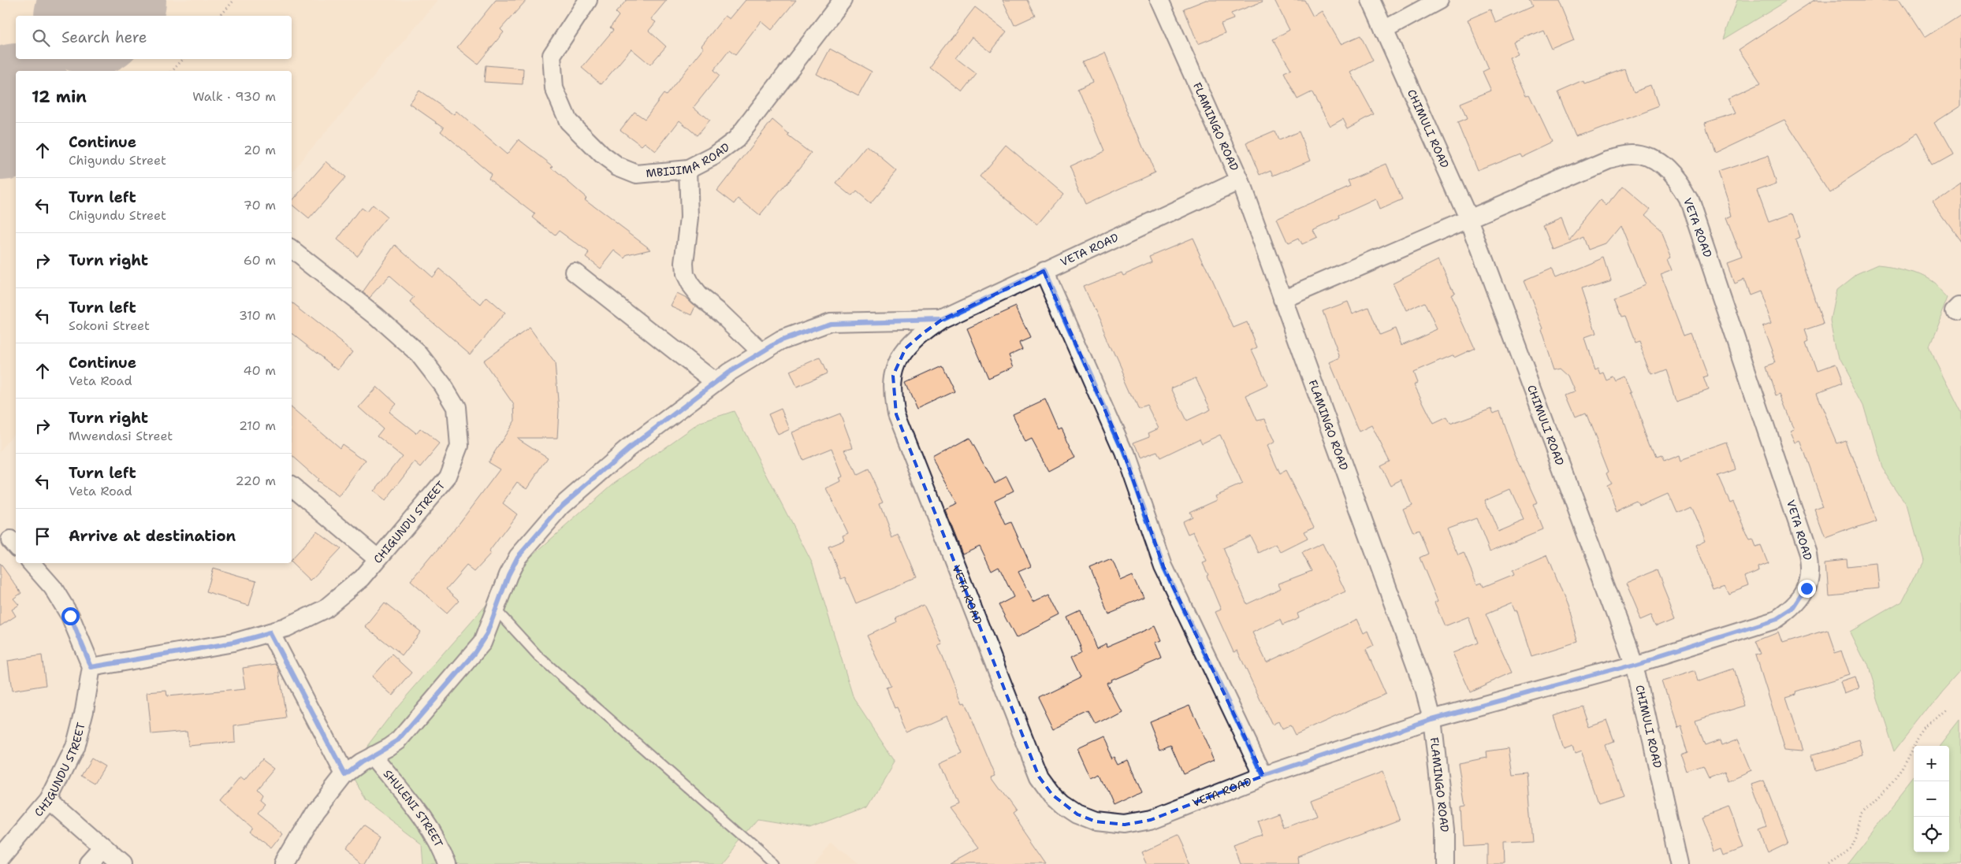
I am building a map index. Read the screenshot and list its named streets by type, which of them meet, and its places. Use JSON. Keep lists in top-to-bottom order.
{
  "streets": {
    "street": [
      "FLAMINGO ROAD",
      "CHIMULI ROAD",
      "MBIJIMA ROAD",
      "VETA ROAD",
      "CHIGUNDU STREET",
      "SHULENI STREET"
    ]
  },
  "crossings": [
    ["FLAMINGO ROAD", "VETA ROAD"],
    ["CHIMULI ROAD", "VETA ROAD"]
  ],
  "page": {
    "search": "Search here",
    "heading": ["12 min", "Walk · 930 m"],
    "list": [
      ["Continue", "Chigundu Street", "20 m"],
      ["Turn left", "Chigundu Street", "70 m"],
      ["Turn right", "60 m"],
      ["Turn left", "Sokoni Street", "310 m"],
      ["Continue", "Veta Road", "40 m"],
      ["Turn right", "Mwendasi Street", "210 m"],
      ["Turn left", "Veta Road", "220 m"],
      "Arrive at destination"
    ],
    "map_buttons": ["+", "−"]
  }
}
